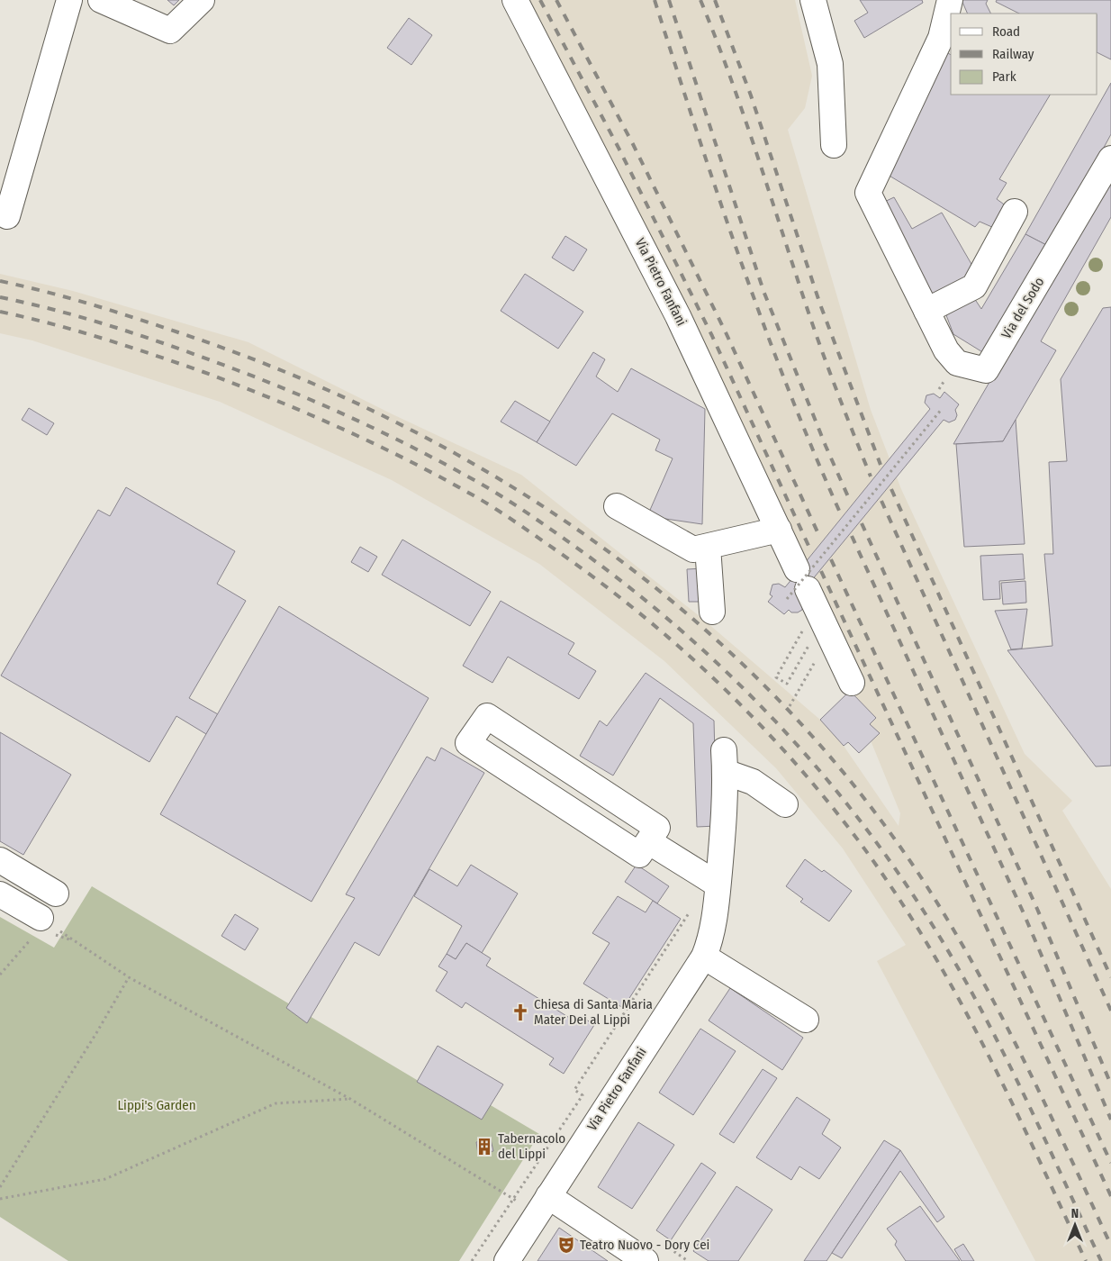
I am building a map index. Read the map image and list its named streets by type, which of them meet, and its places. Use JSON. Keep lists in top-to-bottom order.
{
  "streets": {
    "street": ["Via Pietro Fanfani", "Via del Sodo"]
  },
  "parks": ["Lippi's Garden"],
  "places": {
    "church": ["Chiesa di Santa Maria Mater Dei al Lippi"],
    "building": ["Tabernacolo del Lippi"],
    "theatre": ["Teatro Nuovo - Dory Cei"]
  },
  "legend": ["Road", "Railway", "Park"],
  "north": "top"
}
